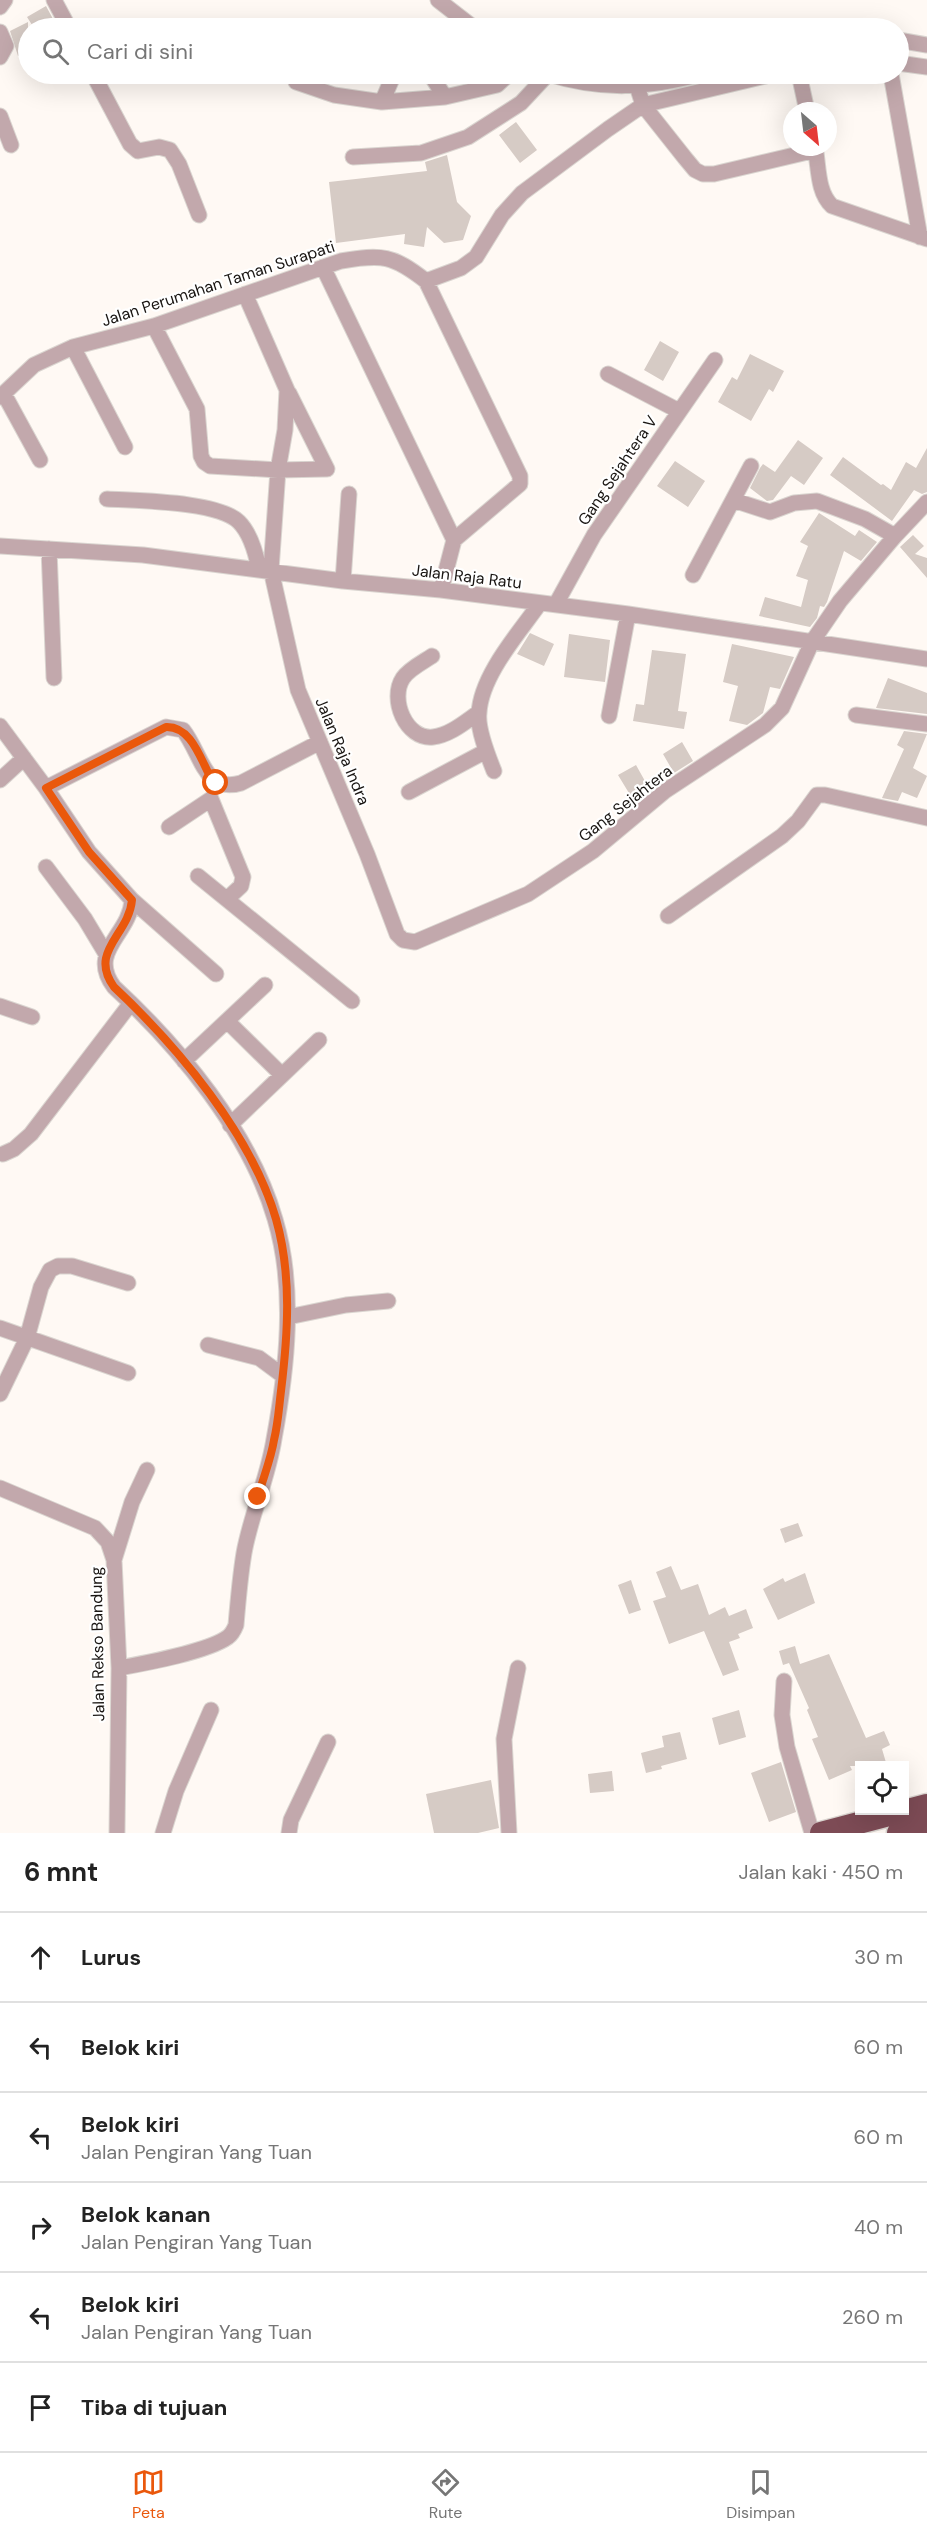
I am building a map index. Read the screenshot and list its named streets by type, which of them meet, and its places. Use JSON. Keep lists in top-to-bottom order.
{
  "streets": {
    "street": [
      "Jalan Perumahan Taman Surapati",
      "Gang Sejahtera V",
      "Jalan Raja Ratu",
      "Jalan Raja Indra",
      "Gang Sejahtera",
      "Jalan Rekso Bandung"
    ]
  },
  "crossings": [
    ["Gang Sejahtera V", "Jalan Raja Ratu"],
    ["Jalan Raja Ratu", "Jalan Raja Indra"],
    ["Jalan Raja Ratu", "Gang Sejahtera"],
    ["Jalan Raja Indra", "Gang Sejahtera"]
  ],
  "north": "bottom right",
  "page": {
    "search": "Cari di sini",
    "heading": ["6 mnt", "Jalan kaki · 450 m"],
    "list": [
      ["Lurus", "30 m"],
      ["Belok kiri", "60 m"],
      ["Belok kiri", "Jalan Pengiran Yang Tuan", "60 m"],
      ["Belok kanan", "Jalan Pengiran Yang Tuan", "40 m"],
      ["Belok kiri", "Jalan Pengiran Yang Tuan", "260 m"],
      "Tiba di tujuan"
    ],
    "nav": ["Peta", "Rute", "Disimpan"]
  }
}
